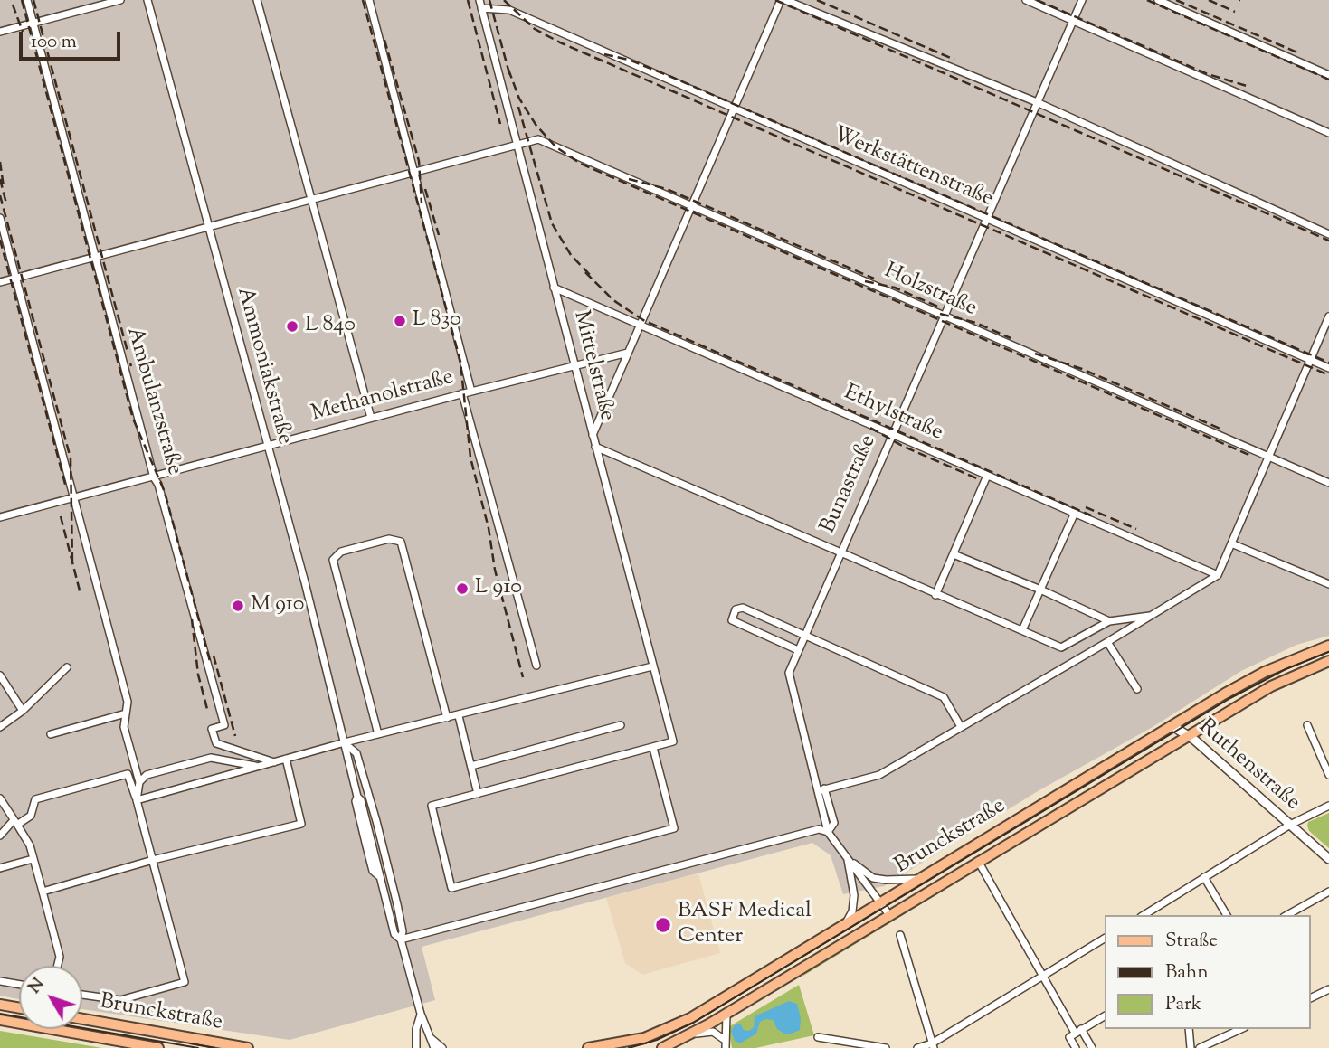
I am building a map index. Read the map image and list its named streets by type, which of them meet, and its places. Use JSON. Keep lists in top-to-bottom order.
{
  "streets": {
    "main road": ["Brunckstraße"],
    "street": [
      "Werkstättenstraße",
      "Holzstraße",
      "Ammoniakstraße",
      "Mittelstraße",
      "Methanolstraße",
      "Ambulanzstraße",
      "Ethylstraße",
      "Bunastraße",
      "Ruthenstraße"
    ]
  },
  "crossings": [
    ["Werkstättenstraße", "Mittelstraße"],
    ["Werkstättenstraße", "Bunastraße"],
    ["Holzstraße", "Ammoniakstraße"],
    ["Holzstraße", "Mittelstraße"],
    ["Holzstraße", "Ambulanzstraße"],
    ["Holzstraße", "Bunastraße"],
    ["Ammoniakstraße", "Methanolstraße"],
    ["Mittelstraße", "Methanolstraße"],
    ["Mittelstraße", "Ethylstraße"],
    ["Methanolstraße", "Ambulanzstraße"],
    ["Ethylstraße", "Bunastraße"],
    ["Ruthenstraße", "Brunckstraße"]
  ],
  "places": [
    "L 830",
    "L 840",
    "L 910",
    "M 910",
    "BASF Medical Center"
  ],
  "legend": ["Straße", "Bahn", "Park"],
  "scale_bar": "100 m",
  "north": "top left"
}
